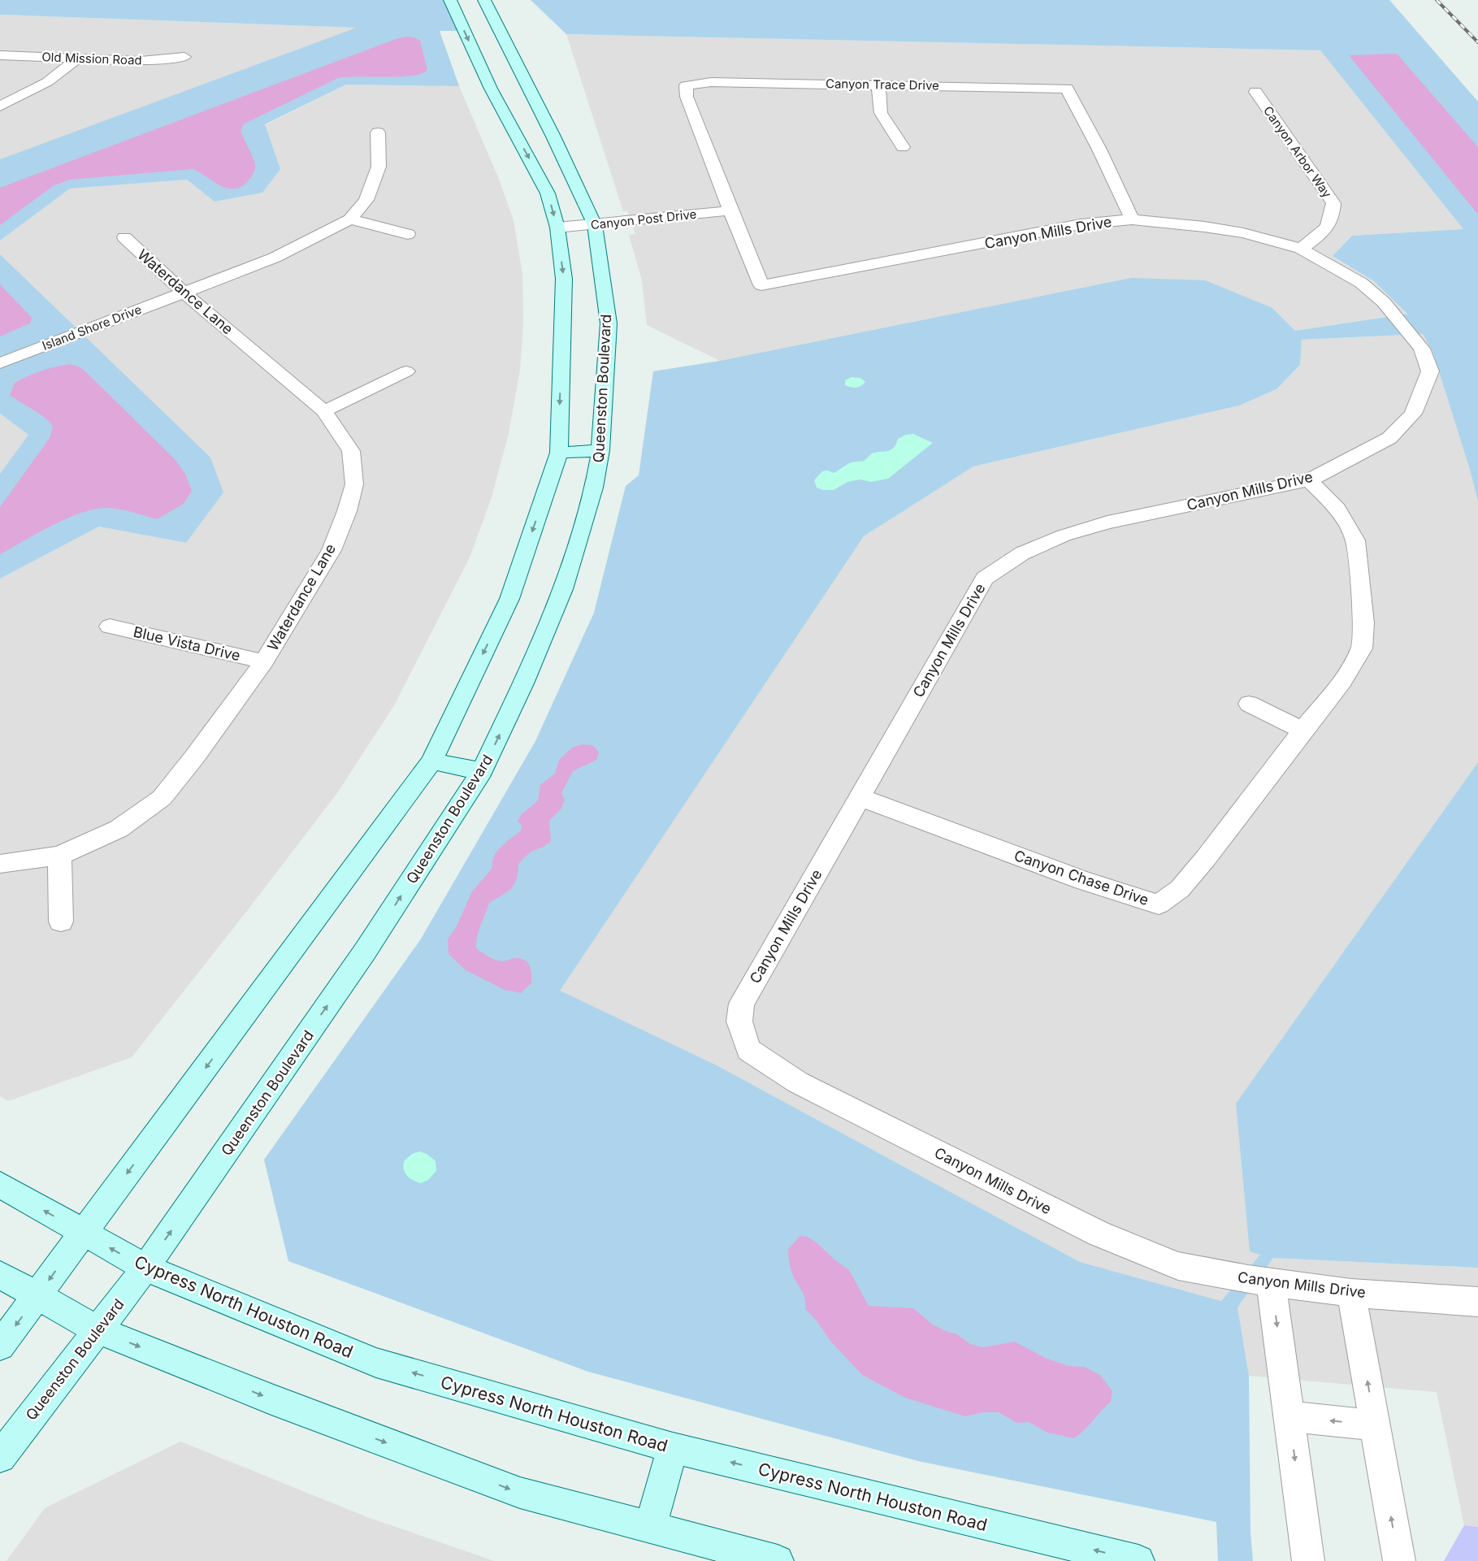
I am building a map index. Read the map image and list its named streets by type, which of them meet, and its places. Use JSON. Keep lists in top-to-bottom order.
{
  "streets": {
    "main road": ["Queenston Boulevard", "Cypress North Houston Road"],
    "street": [
      "Old Mission Road",
      "Canyon Trace Drive",
      "Canyon Arbor Way",
      "Canyon Post Drive",
      "Canyon Mills Drive",
      "Waterdance Lane",
      "Island Shore Drive",
      "Blue Vista Drive",
      "Canyon Chase Drive"
    ]
  },
  "crossings": [
    ["Canyon Trace Drive", "Canyon Post Drive"],
    ["Canyon Trace Drive", "Canyon Mills Drive"],
    ["Canyon Arbor Way", "Canyon Mills Drive"],
    ["Canyon Post Drive", "Canyon Mills Drive"],
    ["Canyon Post Drive", "Queenston Boulevard"],
    ["Canyon Mills Drive", "Canyon Chase Drive"],
    ["Waterdance Lane", "Island Shore Drive"],
    ["Waterdance Lane", "Blue Vista Drive"],
    ["Queenston Boulevard", "Cypress North Houston Road"]
  ]
}
